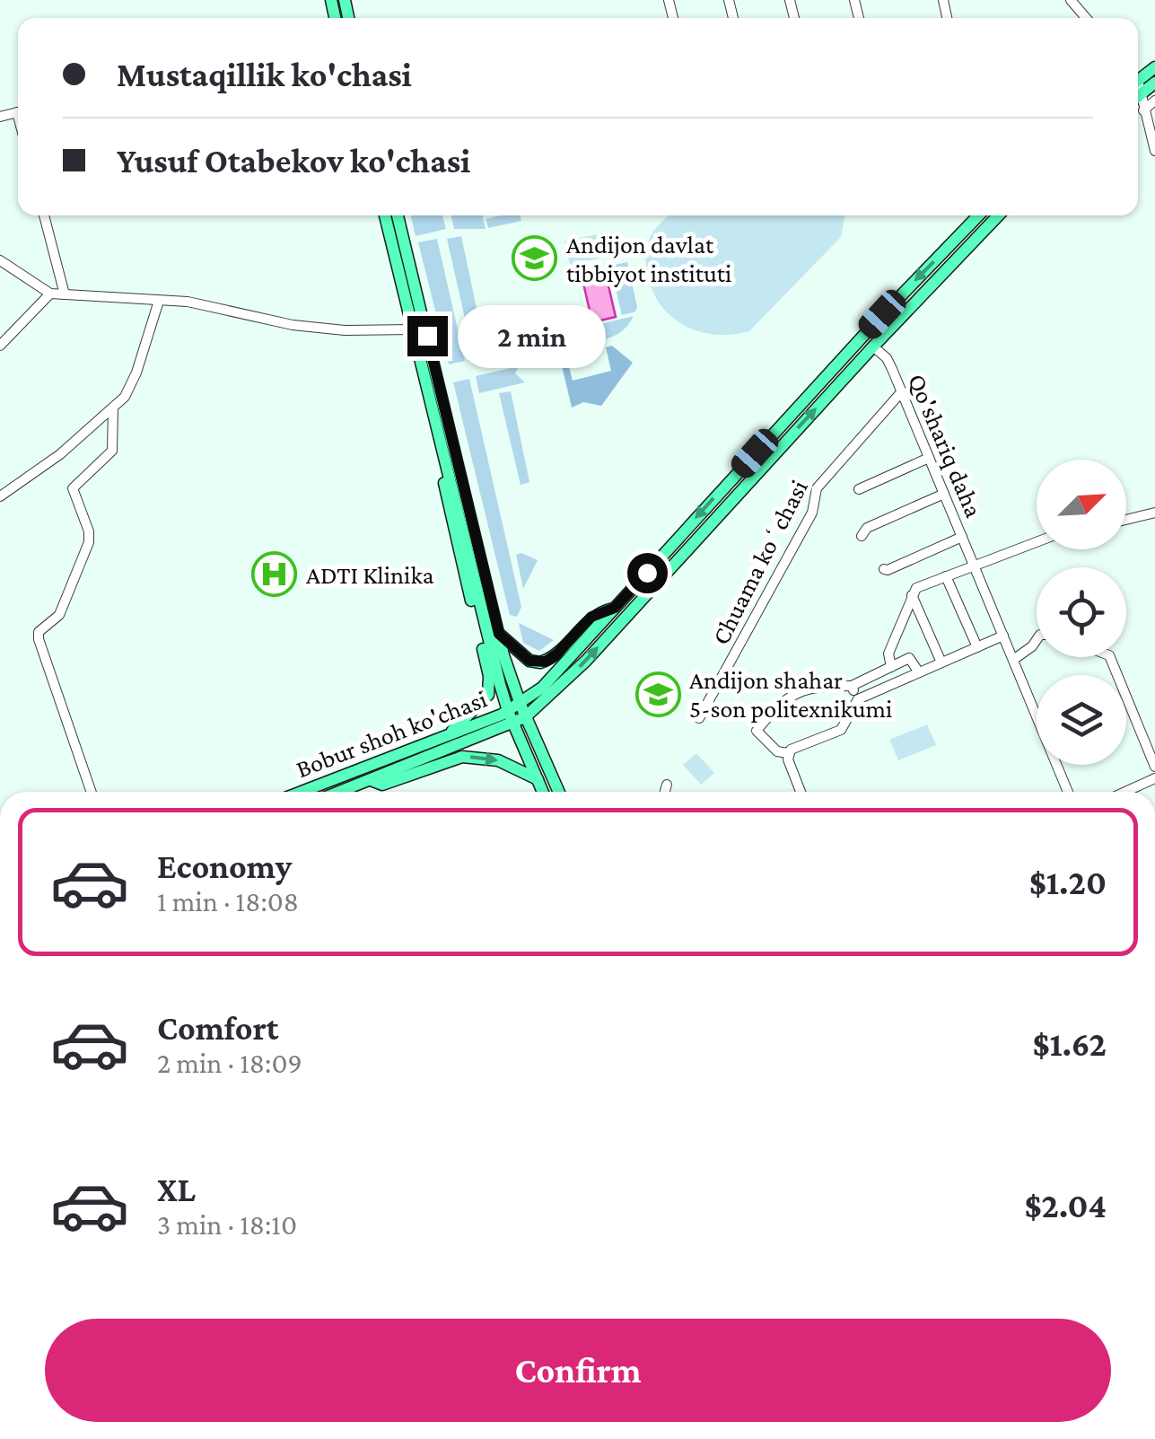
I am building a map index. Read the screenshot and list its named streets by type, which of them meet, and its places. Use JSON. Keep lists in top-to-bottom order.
{
  "streets": {
    "main road": ["Bobur shoh ko'chasi"],
    "street": ["Qo'shariq daha", "Chuama koʻchasi"]
  },
  "crossings": [
    ["Qo'shariq daha", "Chuama koʻchasi"],
    ["Qo'shariq daha", "Bobur shoh ko'chasi"]
  ],
  "places": {
    "school or university": ["Andijon davlat tibbiyot instituti", "Andijon shahar 5-son politexnikumi"],
    "hospital": ["ADTI Klinika"]
  },
  "north": "top right",
  "page": {
    "banner": ["Mustaqillik ko'chasi", "Yusuf Otabekov ko'chasi"],
    "bubble": "2 min",
    "list": [
      {
        "name": "Economy",
        "note": "1 min · 18:08",
        "value": "$1.20"
      },
      {
        "name": "Comfort",
        "note": "2 min · 18:09",
        "value": "$1.62"
      },
      {
        "name": "XL",
        "note": "3 min · 18:10",
        "value": "$2.04"
      }
    ],
    "buttons": "Confirm"
  }
}
